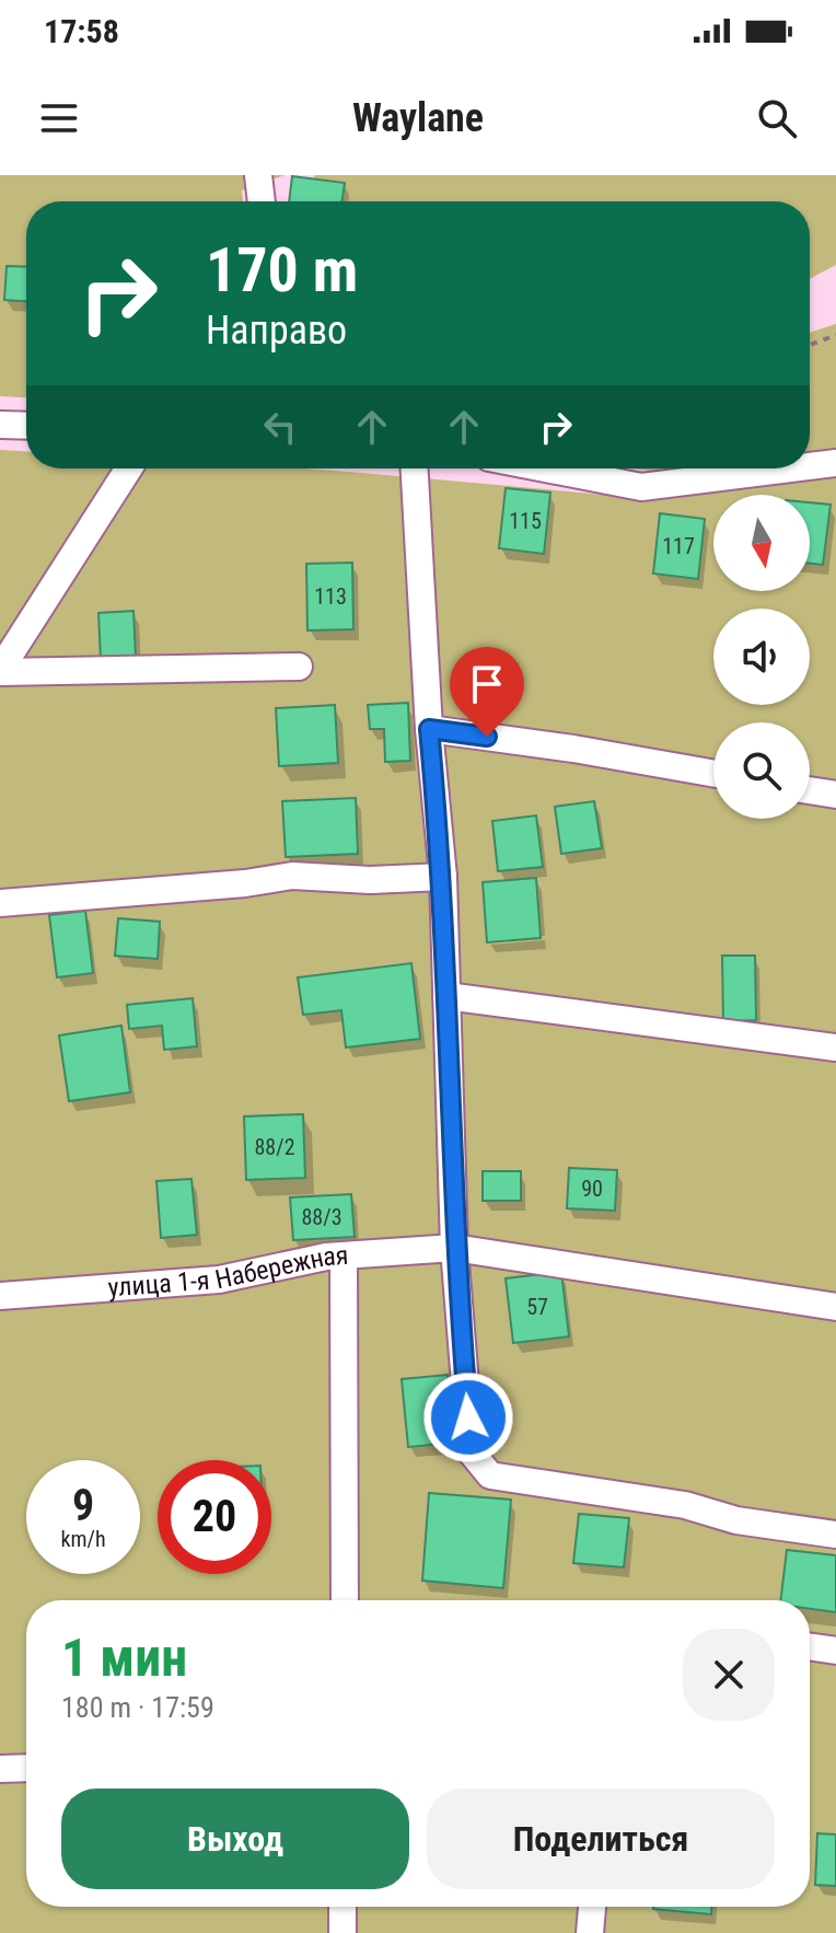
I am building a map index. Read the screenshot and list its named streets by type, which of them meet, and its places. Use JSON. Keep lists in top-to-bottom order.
{
  "streets": {
    "street": ["улица 1-я Набережная"]
  },
  "house_numbers": [
    "115",
    "117",
    "113",
    "88/2",
    "90",
    "88/3",
    "57"
  ],
  "north": "bottom",
  "page": {
    "status": "17:58",
    "header": "Waylane",
    "turn": ["170 m", "Направо"],
    "speed": "9 km/h",
    "limit": "20",
    "heading": ["1 мин", "180 m · 17:59"],
    "buttons": ["Выход", "Поделиться"]
  }
}
